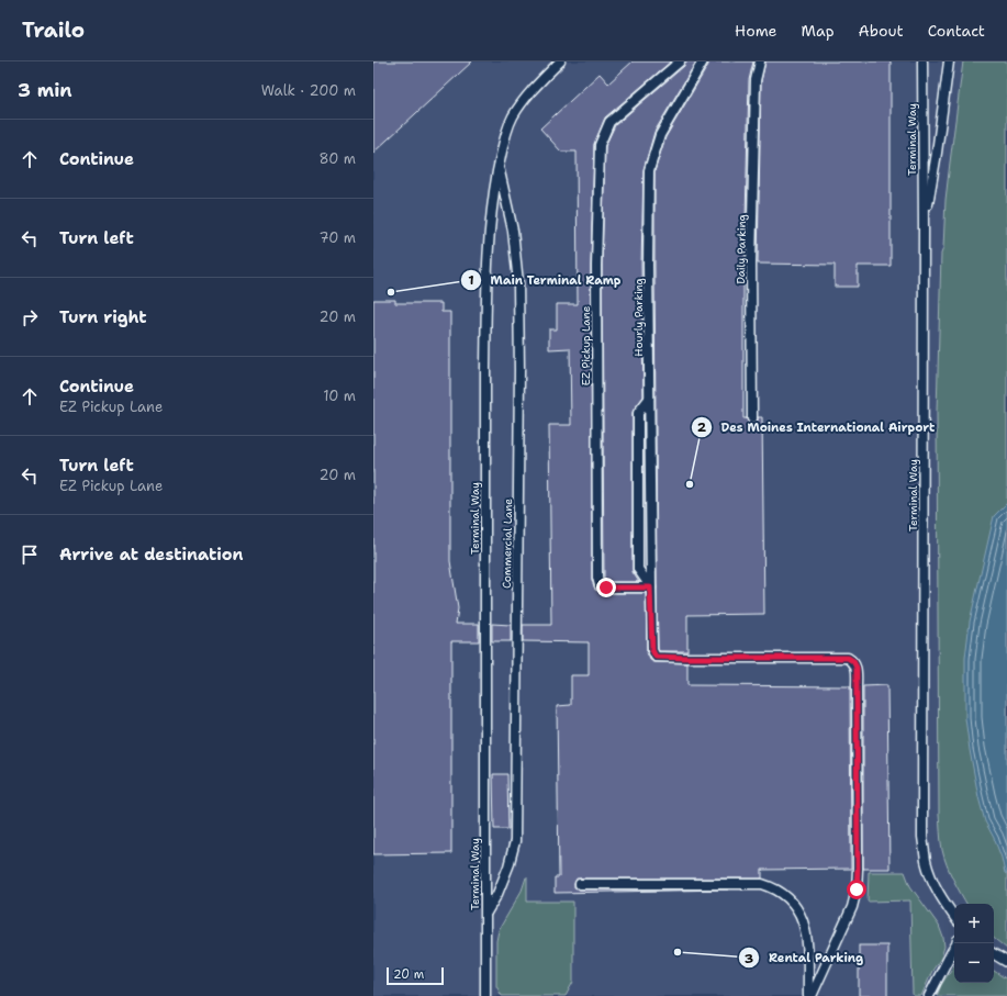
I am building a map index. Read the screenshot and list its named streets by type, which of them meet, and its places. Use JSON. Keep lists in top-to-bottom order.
{
  "streets": {
    "lane": [
      "Terminal Way",
      "Daily Parking",
      "Hourly Parking",
      "EZ Pickup Lane",
      "Commercial Lane"
    ]
  },
  "crossings": [
    ["Terminal Way", "Commercial Lane"],
    ["Hourly Parking", "EZ Pickup Lane"]
  ],
  "places": ["Main Terminal Ramp", "Des Moines International Airport", "Rental Parking"],
  "scale_bar": "20 m",
  "page": {
    "header": "Trailo",
    "nav": [
      "Home",
      "Map",
      "About",
      "Contact"
    ],
    "heading": ["3 min", "Walk · 200 m"],
    "list": [
      ["Continue", "80 m"],
      ["Turn left", "70 m"],
      ["Turn right", "20 m"],
      ["Continue", "EZ Pickup Lane", "10 m"],
      ["Turn left", "EZ Pickup Lane", "20 m"],
      "Arrive at destination"
    ],
    "map_buttons": ["+", "−"],
    "scale": "20 m"
  }
}
